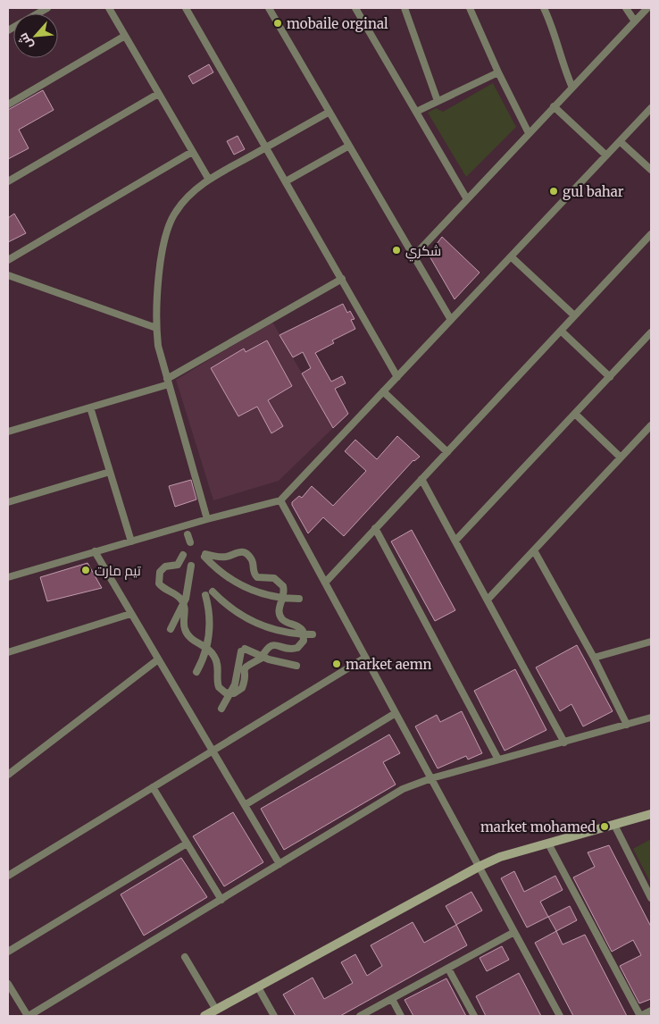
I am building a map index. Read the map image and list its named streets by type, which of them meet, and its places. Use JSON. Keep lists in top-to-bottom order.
{
  "places": [
    "mobaile orginal",
    "gul bahar",
    "شكري",
    "تیم مارت",
    "market aemn",
    "market mohamed"
  ],
  "north": "bottom left"
}
